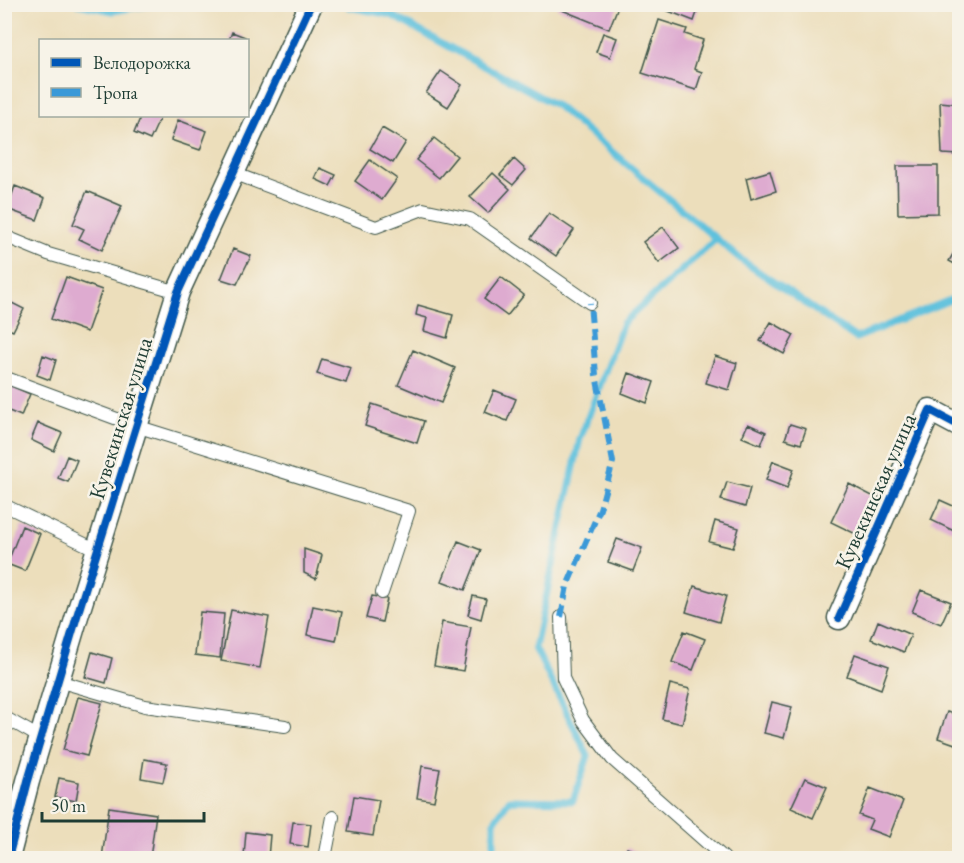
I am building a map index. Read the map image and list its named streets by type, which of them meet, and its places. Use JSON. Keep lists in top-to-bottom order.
{
  "streets": {
    "street": ["Кувекинская улица"]
  },
  "legend": ["Велодорожка", "Тропа"],
  "scale_bar": "50 m"
}
